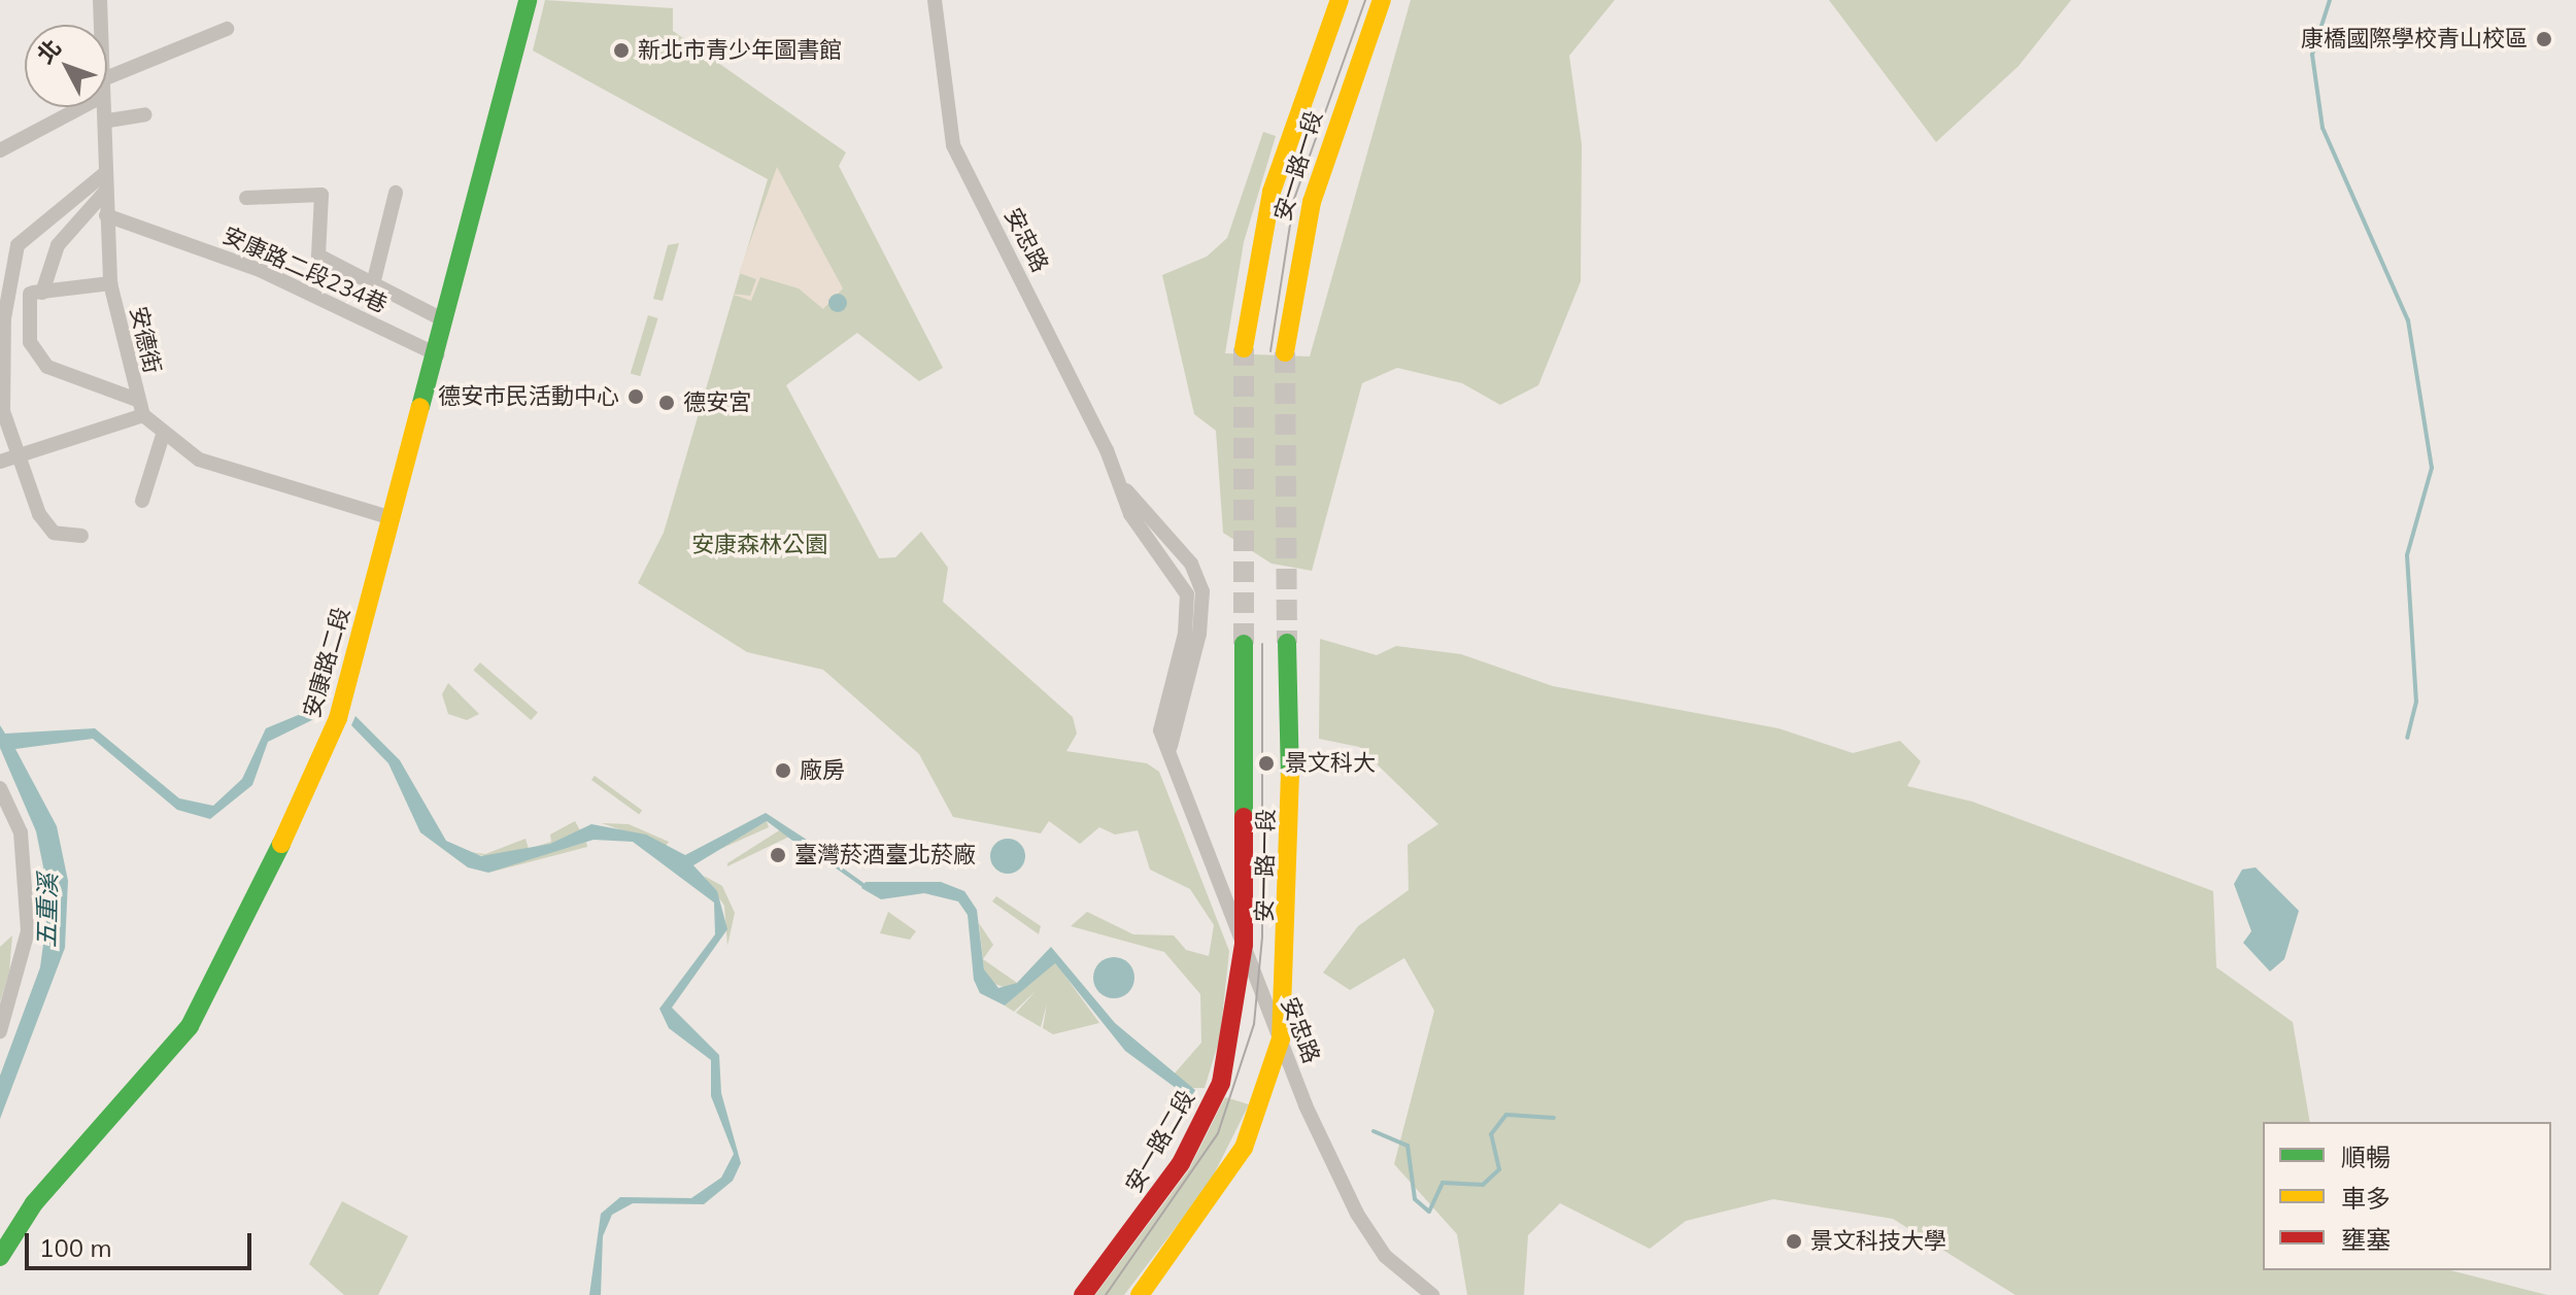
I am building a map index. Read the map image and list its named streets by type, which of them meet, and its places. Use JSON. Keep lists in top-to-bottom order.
{
  "streets": {
    "street": [
      "安一路一段",
      "安忠路",
      "安康路二段234巷",
      "安德街",
      "安康路二段",
      "安一路二段"
    ]
  },
  "crossings": [
    ["安一路一段", "安忠路"],
    ["安一路一段", "安一路二段"],
    ["安忠路", "安一路二段"],
    ["安康路二段234巷", "安德街"],
    ["安康路二段234巷", "安康路二段"],
    ["安德街", "安康路二段"]
  ],
  "water": ["五重溪"],
  "parks": ["安康森林公園"],
  "places": [
    "康橋國際學校青山校區",
    "新北市青少年圖書館",
    "德安市民活動中心",
    "德安宮",
    "景文科大",
    "廠房",
    "臺灣菸酒臺北菸廠",
    "景文科技大學"
  ],
  "legend": ["順暢", "車多", "壅塞"],
  "scale_bar": "100 m",
  "north": "top left"
}
